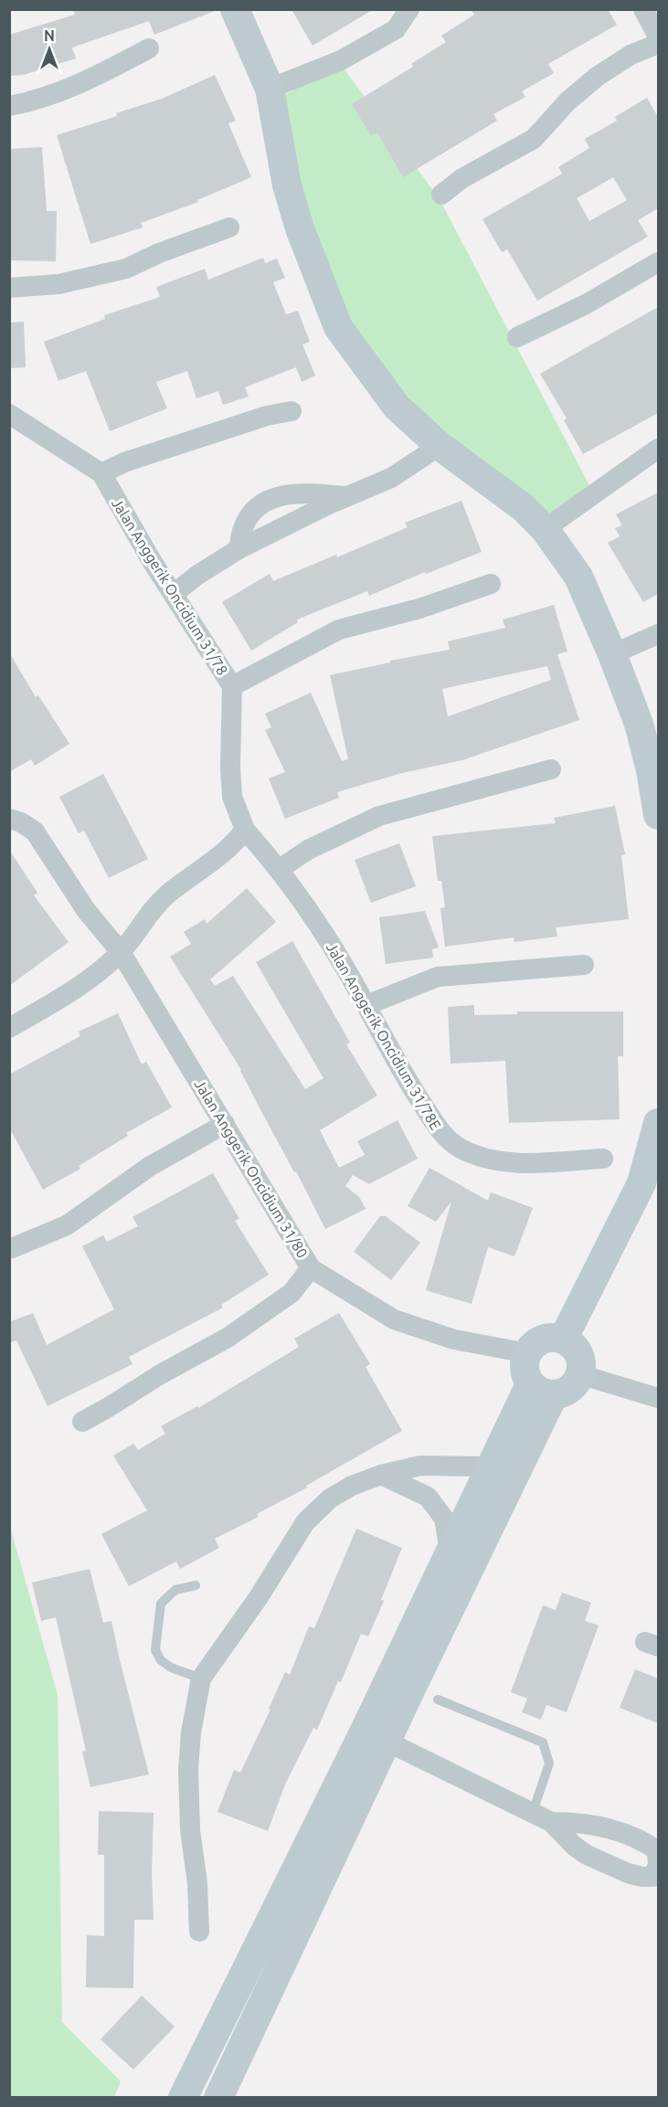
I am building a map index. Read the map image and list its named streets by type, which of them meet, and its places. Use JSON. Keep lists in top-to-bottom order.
{
  "streets": {
    "street": ["Jalan Anggerik Oncidium 31/78", "Jalan Anggerik Oncidium 31/78E", "Jalan Anggerik Oncidium 31/80"]
  },
  "crossings": [
    ["Jalan Anggerik Oncidium 31/78", "Jalan Anggerik Oncidium 31/78E"]
  ],
  "north": "top"
}
